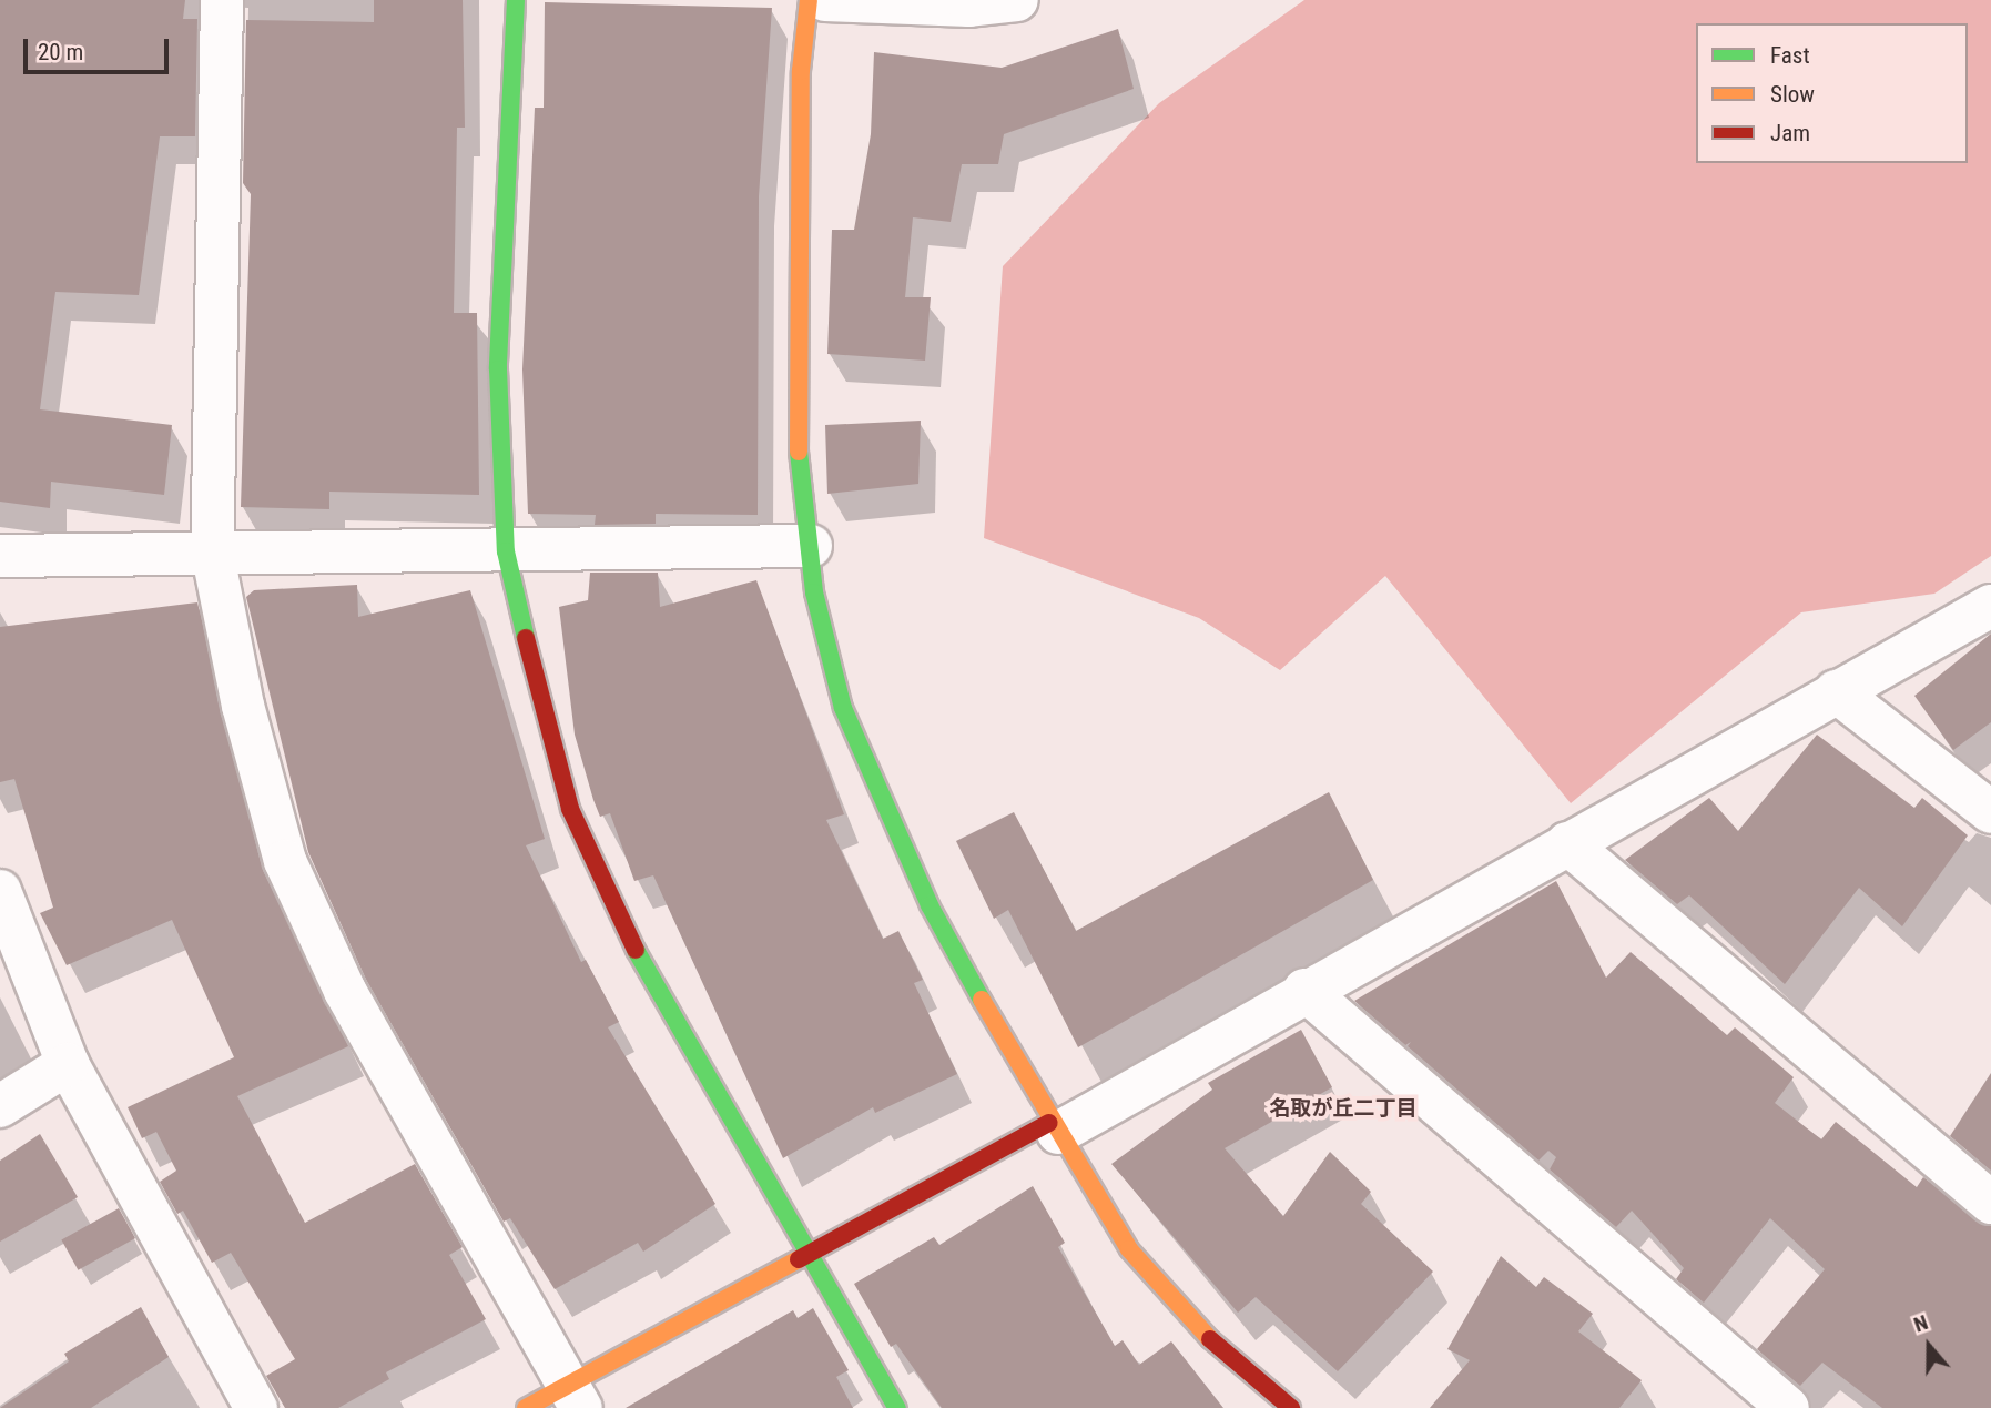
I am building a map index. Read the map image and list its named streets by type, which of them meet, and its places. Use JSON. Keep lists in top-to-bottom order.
{
  "districts": ["名取が丘二丁目"],
  "legend": ["Fast", "Slow", "Jam"],
  "scale_bar": "20 m",
  "north": "top"
}
